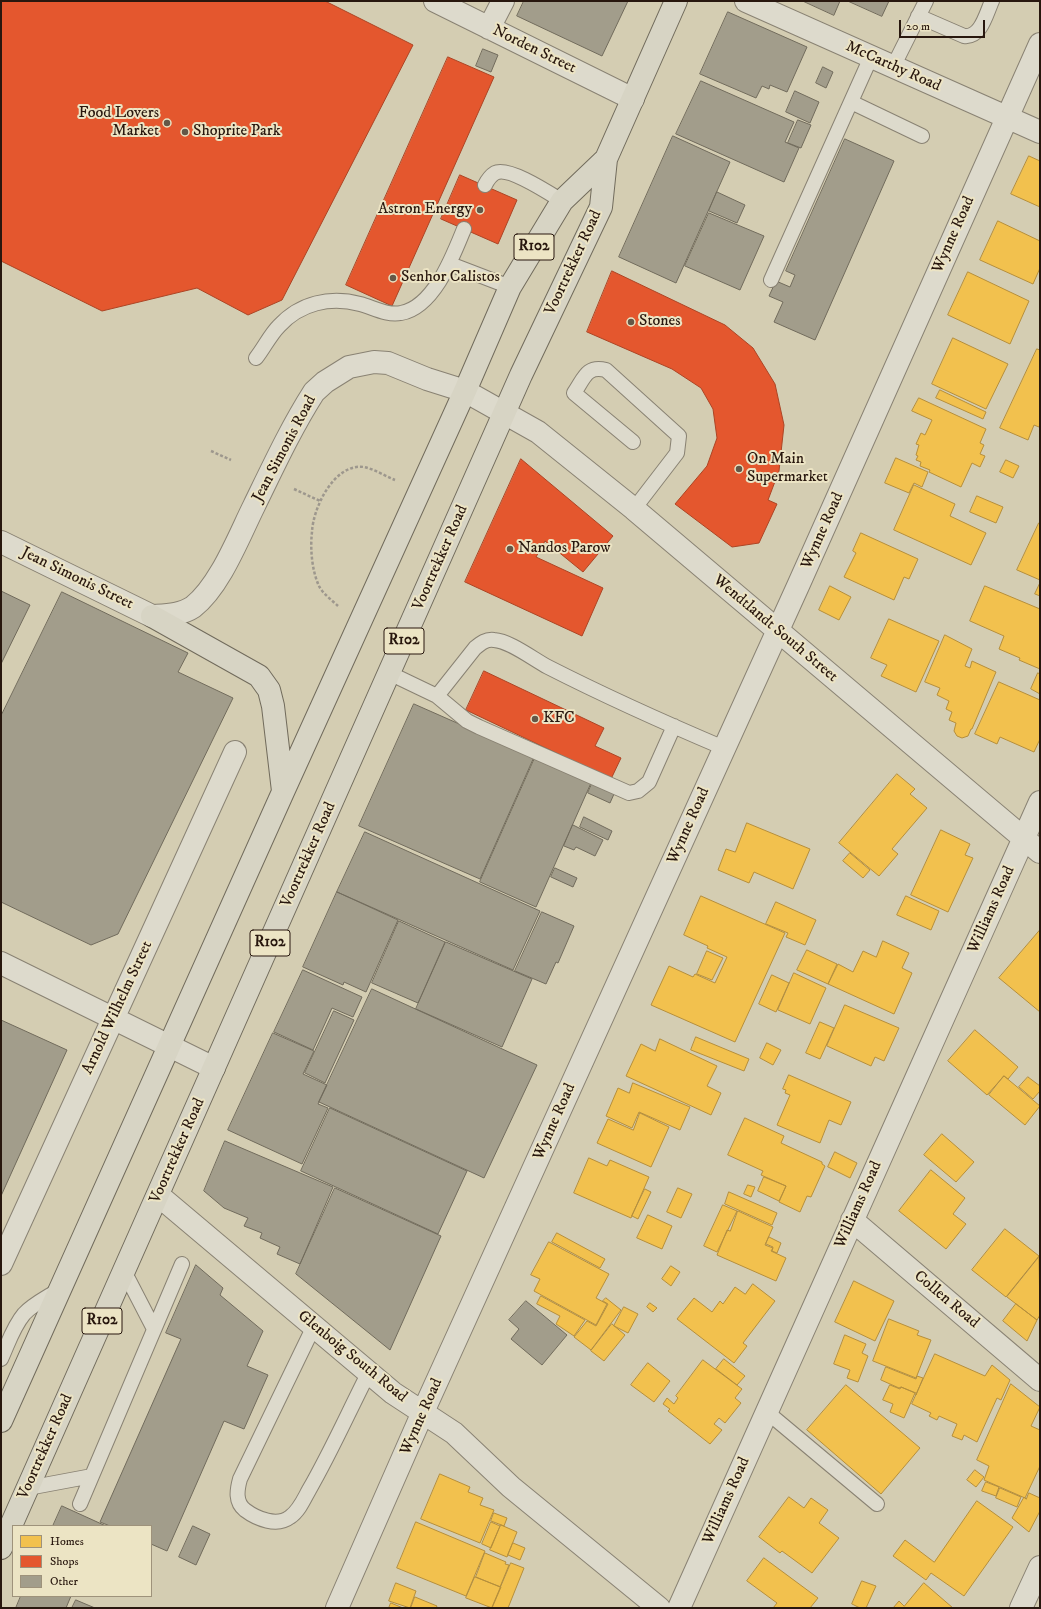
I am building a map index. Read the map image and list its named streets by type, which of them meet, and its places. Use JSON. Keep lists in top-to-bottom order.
{
  "streets": {
    "main road": ["R102", "Voortrekker Road"],
    "street": [
      "Norden Street",
      "McCarthy Road",
      "Wynne Road",
      "Jean Simonis Road",
      "Jean Simonis Street",
      "Wendtlandt South Street",
      "Williams Road",
      "Arnold Wilhelm Street",
      "Collen Road",
      "Glenboig South Road"
    ]
  },
  "crossings": [
    ["Norden Street", "Voortrekker Road"],
    ["McCarthy Road", "Wynne Road"],
    ["Wynne Road", "Wendtlandt South Street"],
    ["Wynne Road", "Glenboig South Road"],
    ["Voortrekker Road", "Jean Simonis Road"],
    ["Voortrekker Road", "Wendtlandt South Street"],
    ["Voortrekker Road", "Glenboig South Road"],
    ["Jean Simonis Road", "Jean Simonis Street"],
    ["Jean Simonis Road", "Wendtlandt South Street"],
    ["Wendtlandt South Street", "Williams Road"],
    ["Williams Road", "Collen Road"]
  ],
  "places": [
    "Food Lovers Market",
    "Shoprite Park",
    "Astron Energy",
    "Senhor Calistos",
    "Stones",
    "On Main Supermarket",
    "Nandos Parow",
    "KFC"
  ],
  "legend": ["Homes", "Shops", "Other"],
  "scale_bar": "20 m"
}
